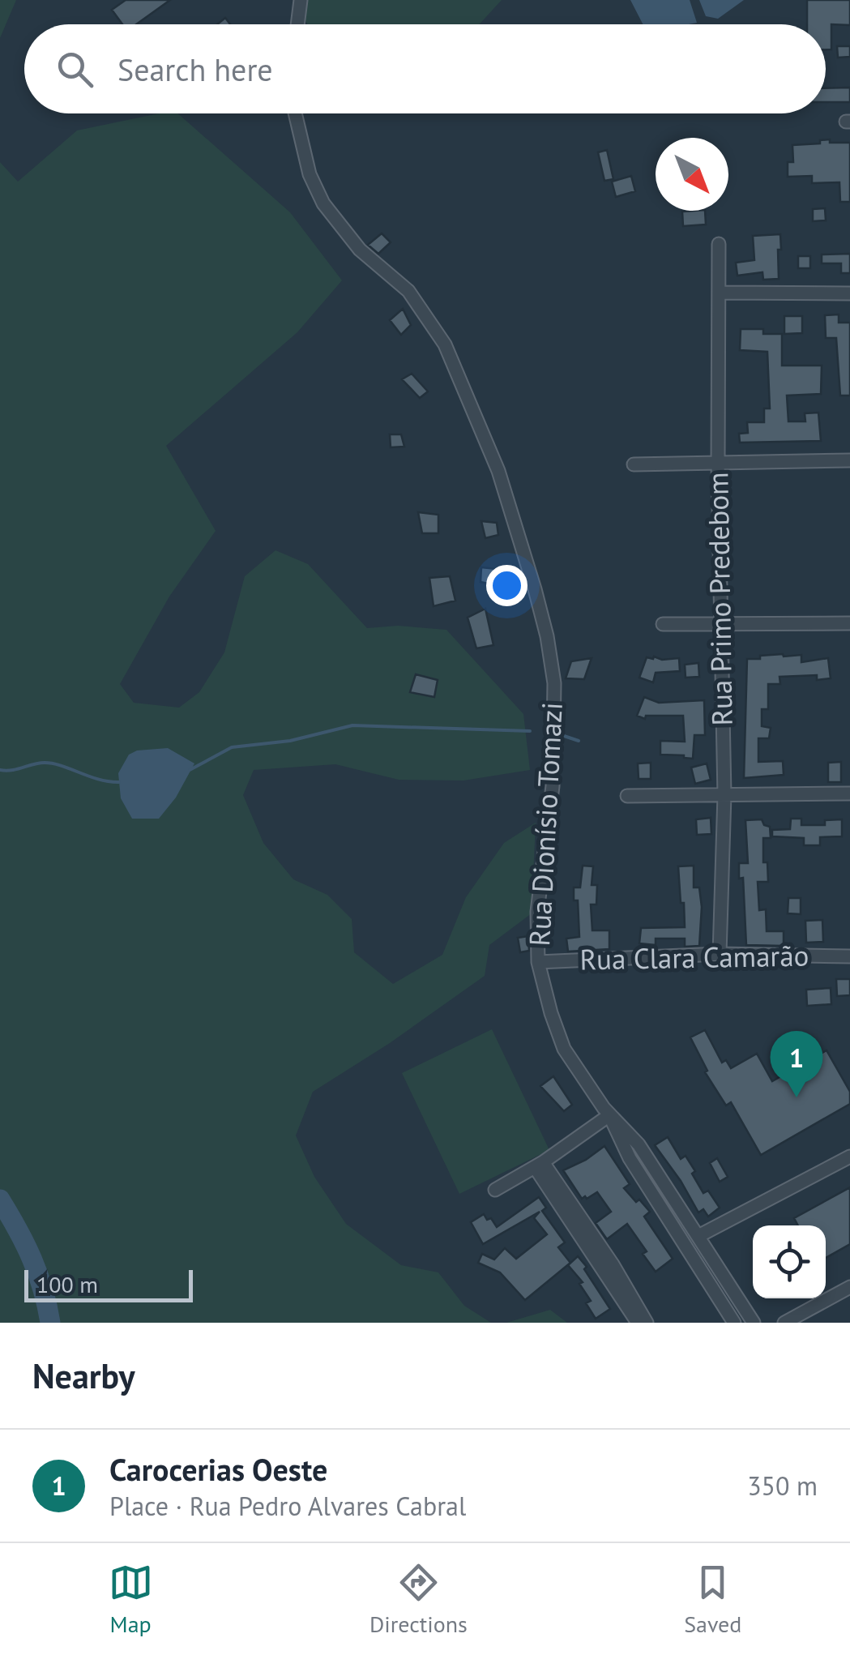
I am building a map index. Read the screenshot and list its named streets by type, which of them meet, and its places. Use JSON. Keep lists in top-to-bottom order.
{
  "streets": {
    "street": ["Rua Primo Predebom", "Rua Dionísio Tomazi", "Rua Clara Camarão"]
  },
  "crossings": [
    ["Rua Primo Predebom", "Rua Clara Camarão"],
    ["Rua Dionísio Tomazi", "Rua Clara Camarão"]
  ],
  "scale_bar": "100 m",
  "north": "bottom right",
  "page": {
    "search": "Search here",
    "pins": "1",
    "scale": "100 m",
    "heading": "Nearby",
    "list": [
      {
        "mark": "1",
        "name": "Carocerias Oeste",
        "note": "Place · Rua Pedro Alvares Cabral",
        "value": "350 m"
      }
    ],
    "nav": ["Map", "Directions", "Saved"]
  }
}
